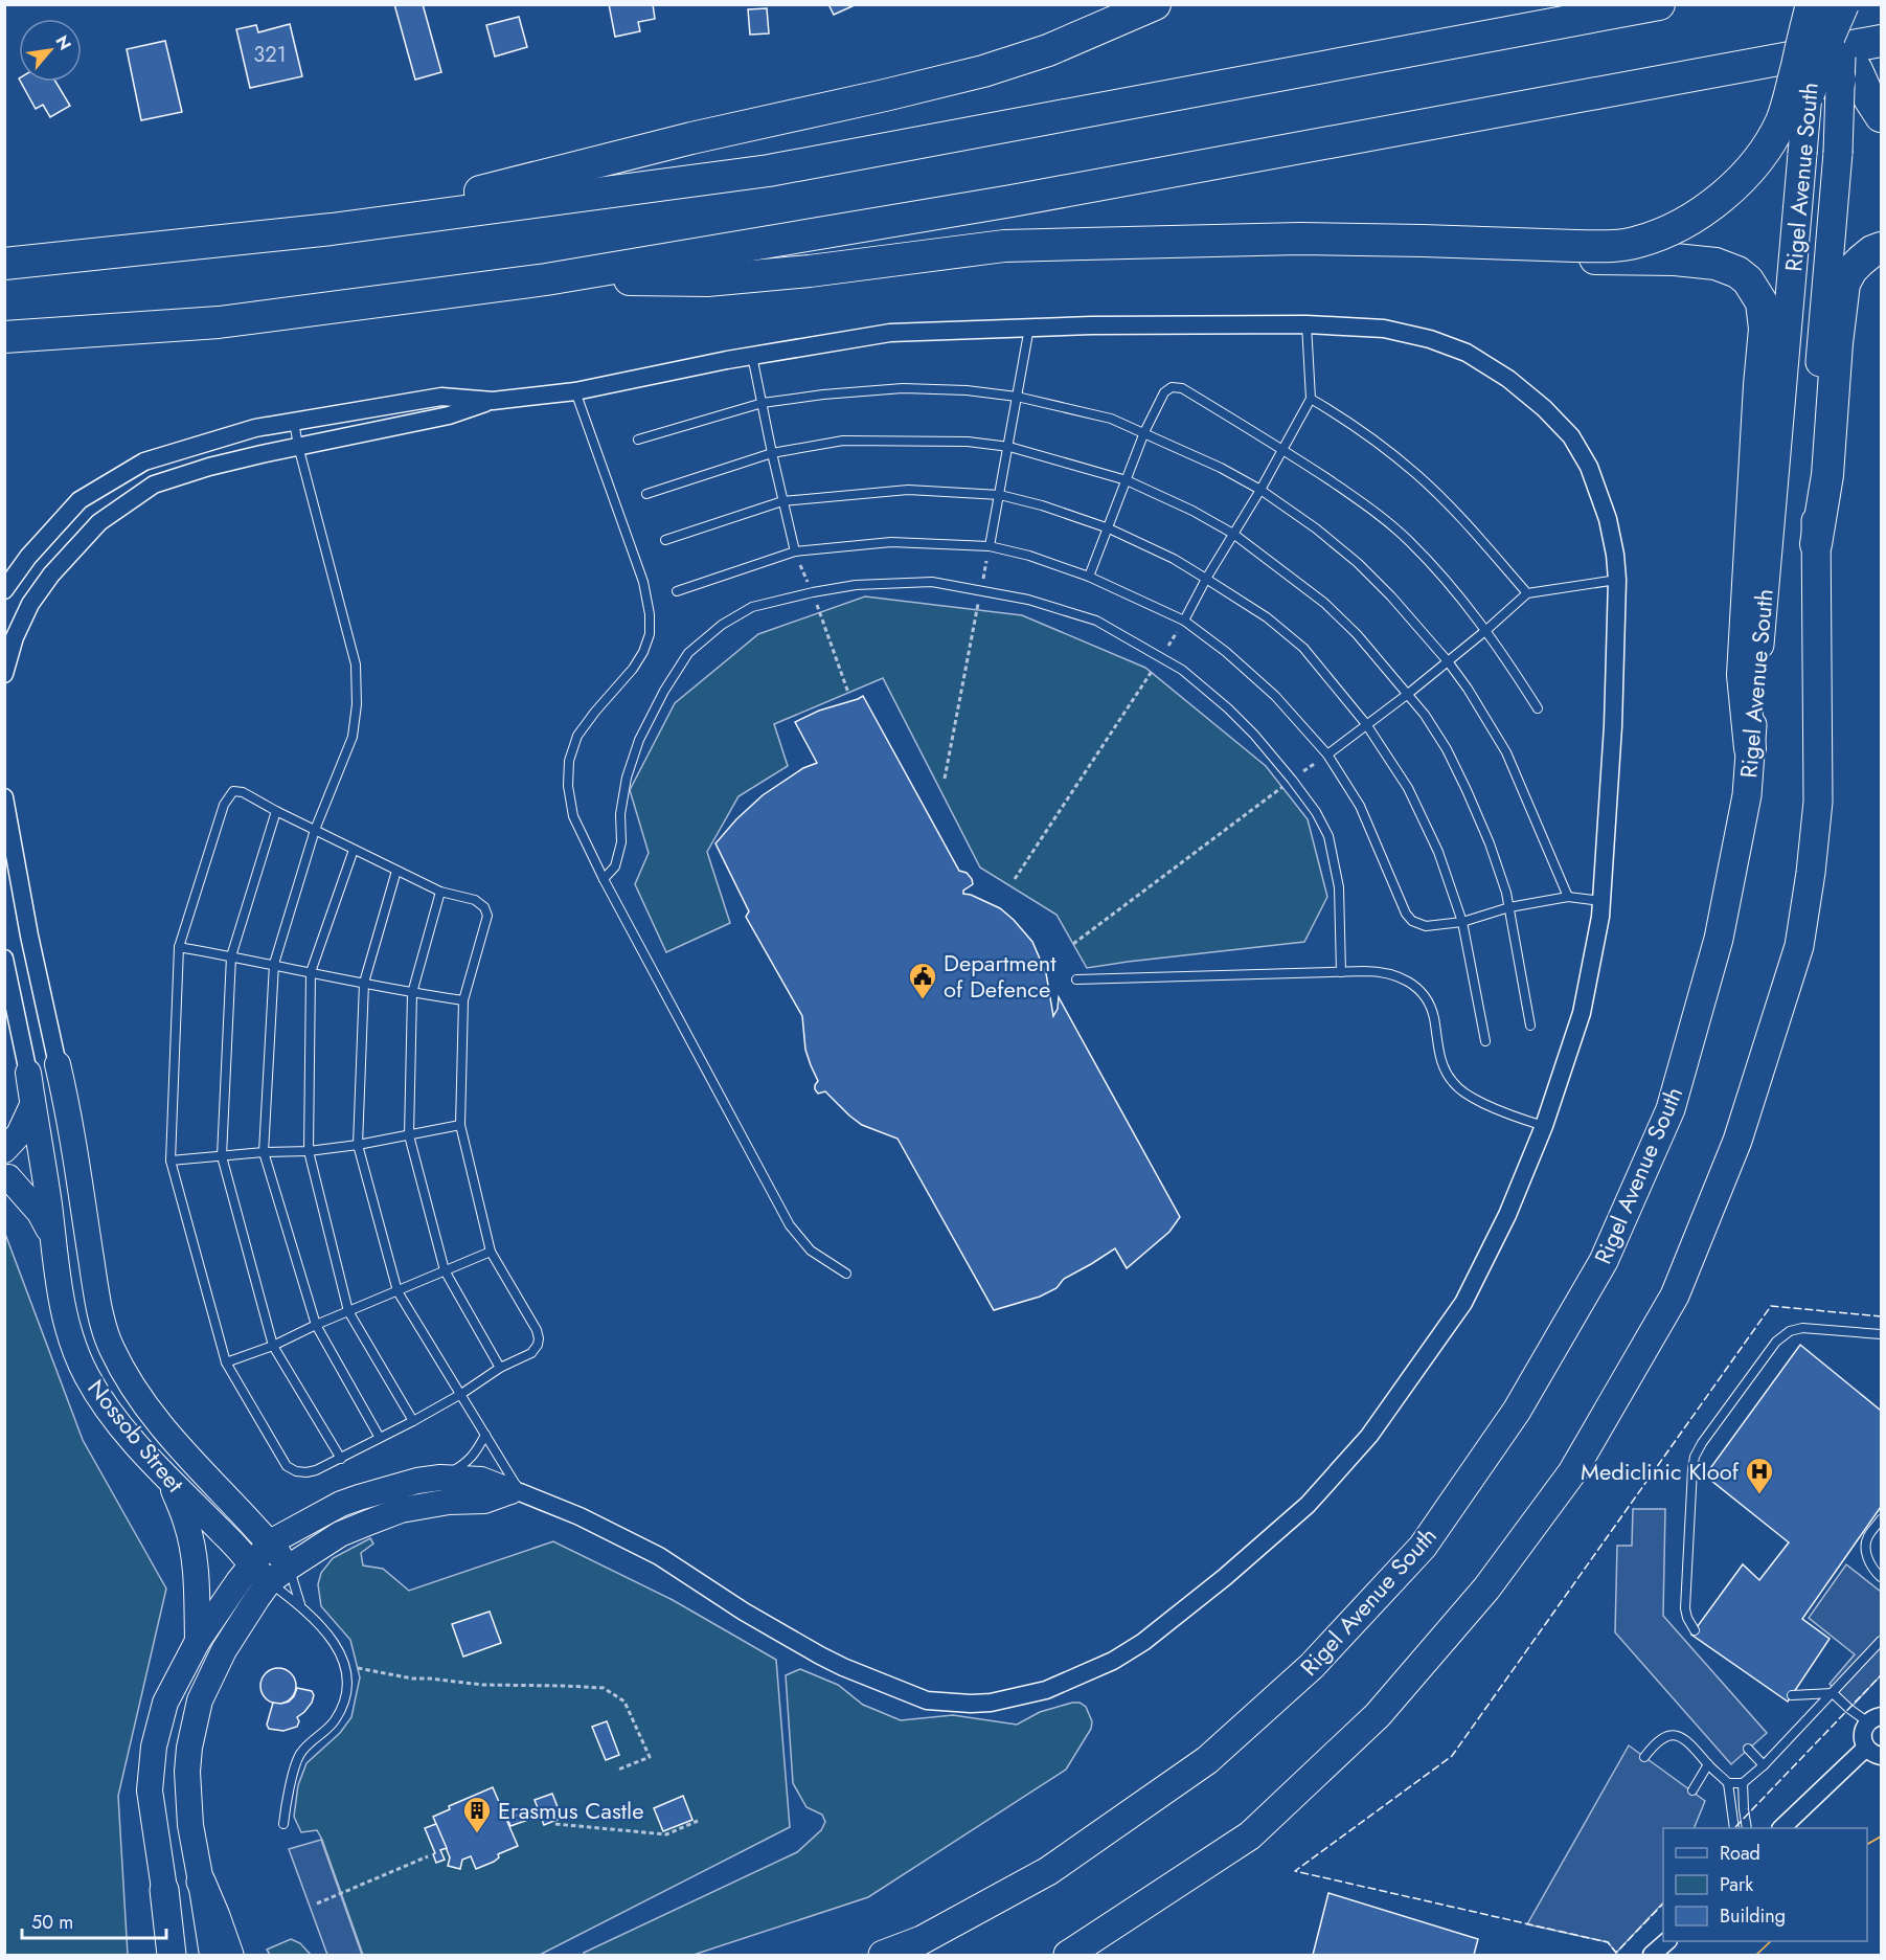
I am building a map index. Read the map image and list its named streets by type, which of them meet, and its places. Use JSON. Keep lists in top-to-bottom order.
{
  "streets": {
    "main road": ["Rigel Avenue South"],
    "street": ["Nossob Street"]
  },
  "places": {
    "public building": ["Department of Defence"],
    "hospital": ["Mediclinic Kloof"],
    "building": ["Erasmus Castle"]
  },
  "house_numbers": ["321"],
  "legend": ["Road", "Park", "Building"],
  "scale_bar": "50 m",
  "north": "top right"
}
